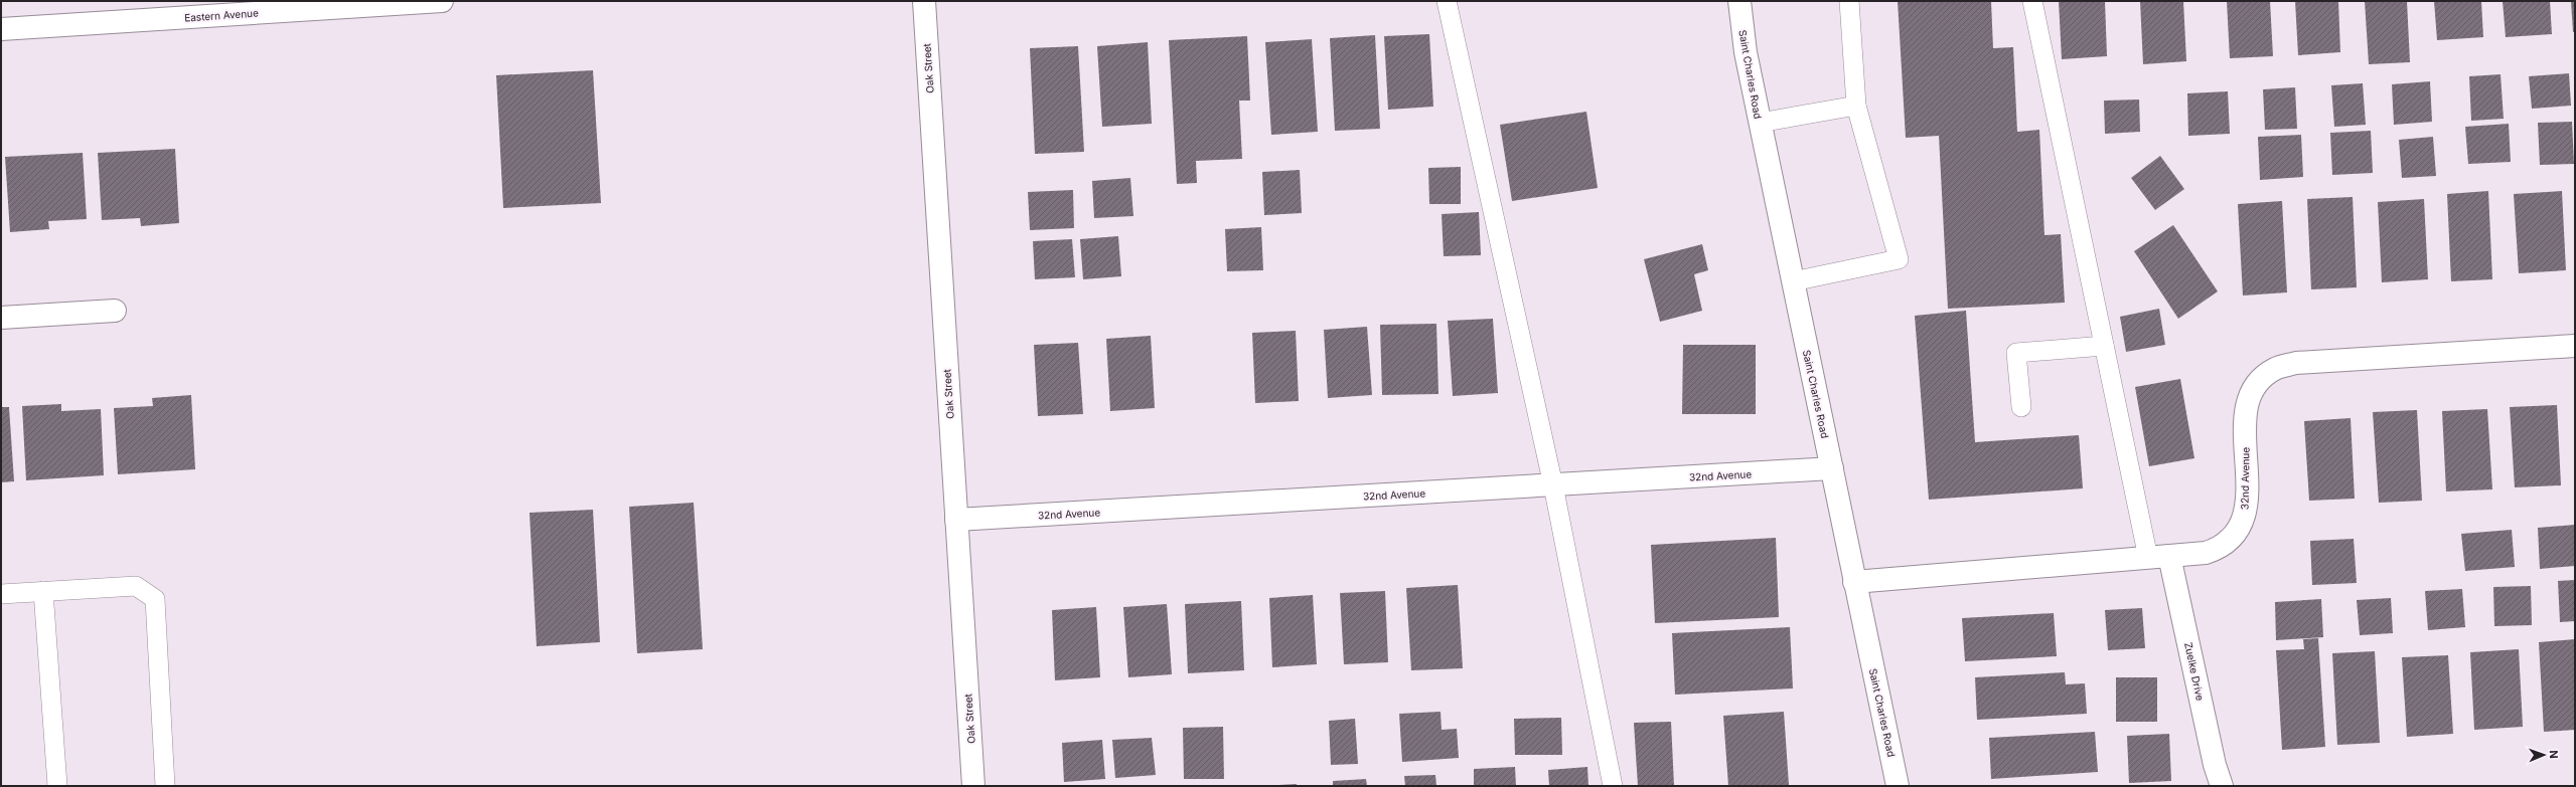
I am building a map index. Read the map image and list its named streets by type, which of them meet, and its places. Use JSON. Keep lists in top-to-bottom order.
{
  "streets": {
    "street": [
      "Eastern Avenue",
      "Oak Street",
      "Saint Charles Road",
      "32nd Avenue",
      "Zuelke Drive"
    ]
  },
  "crossings": [
    ["Oak Street", "32nd Avenue"],
    ["Saint Charles Road", "32nd Avenue"],
    ["32nd Avenue", "Zuelke Drive"]
  ],
  "north": "right"
}
